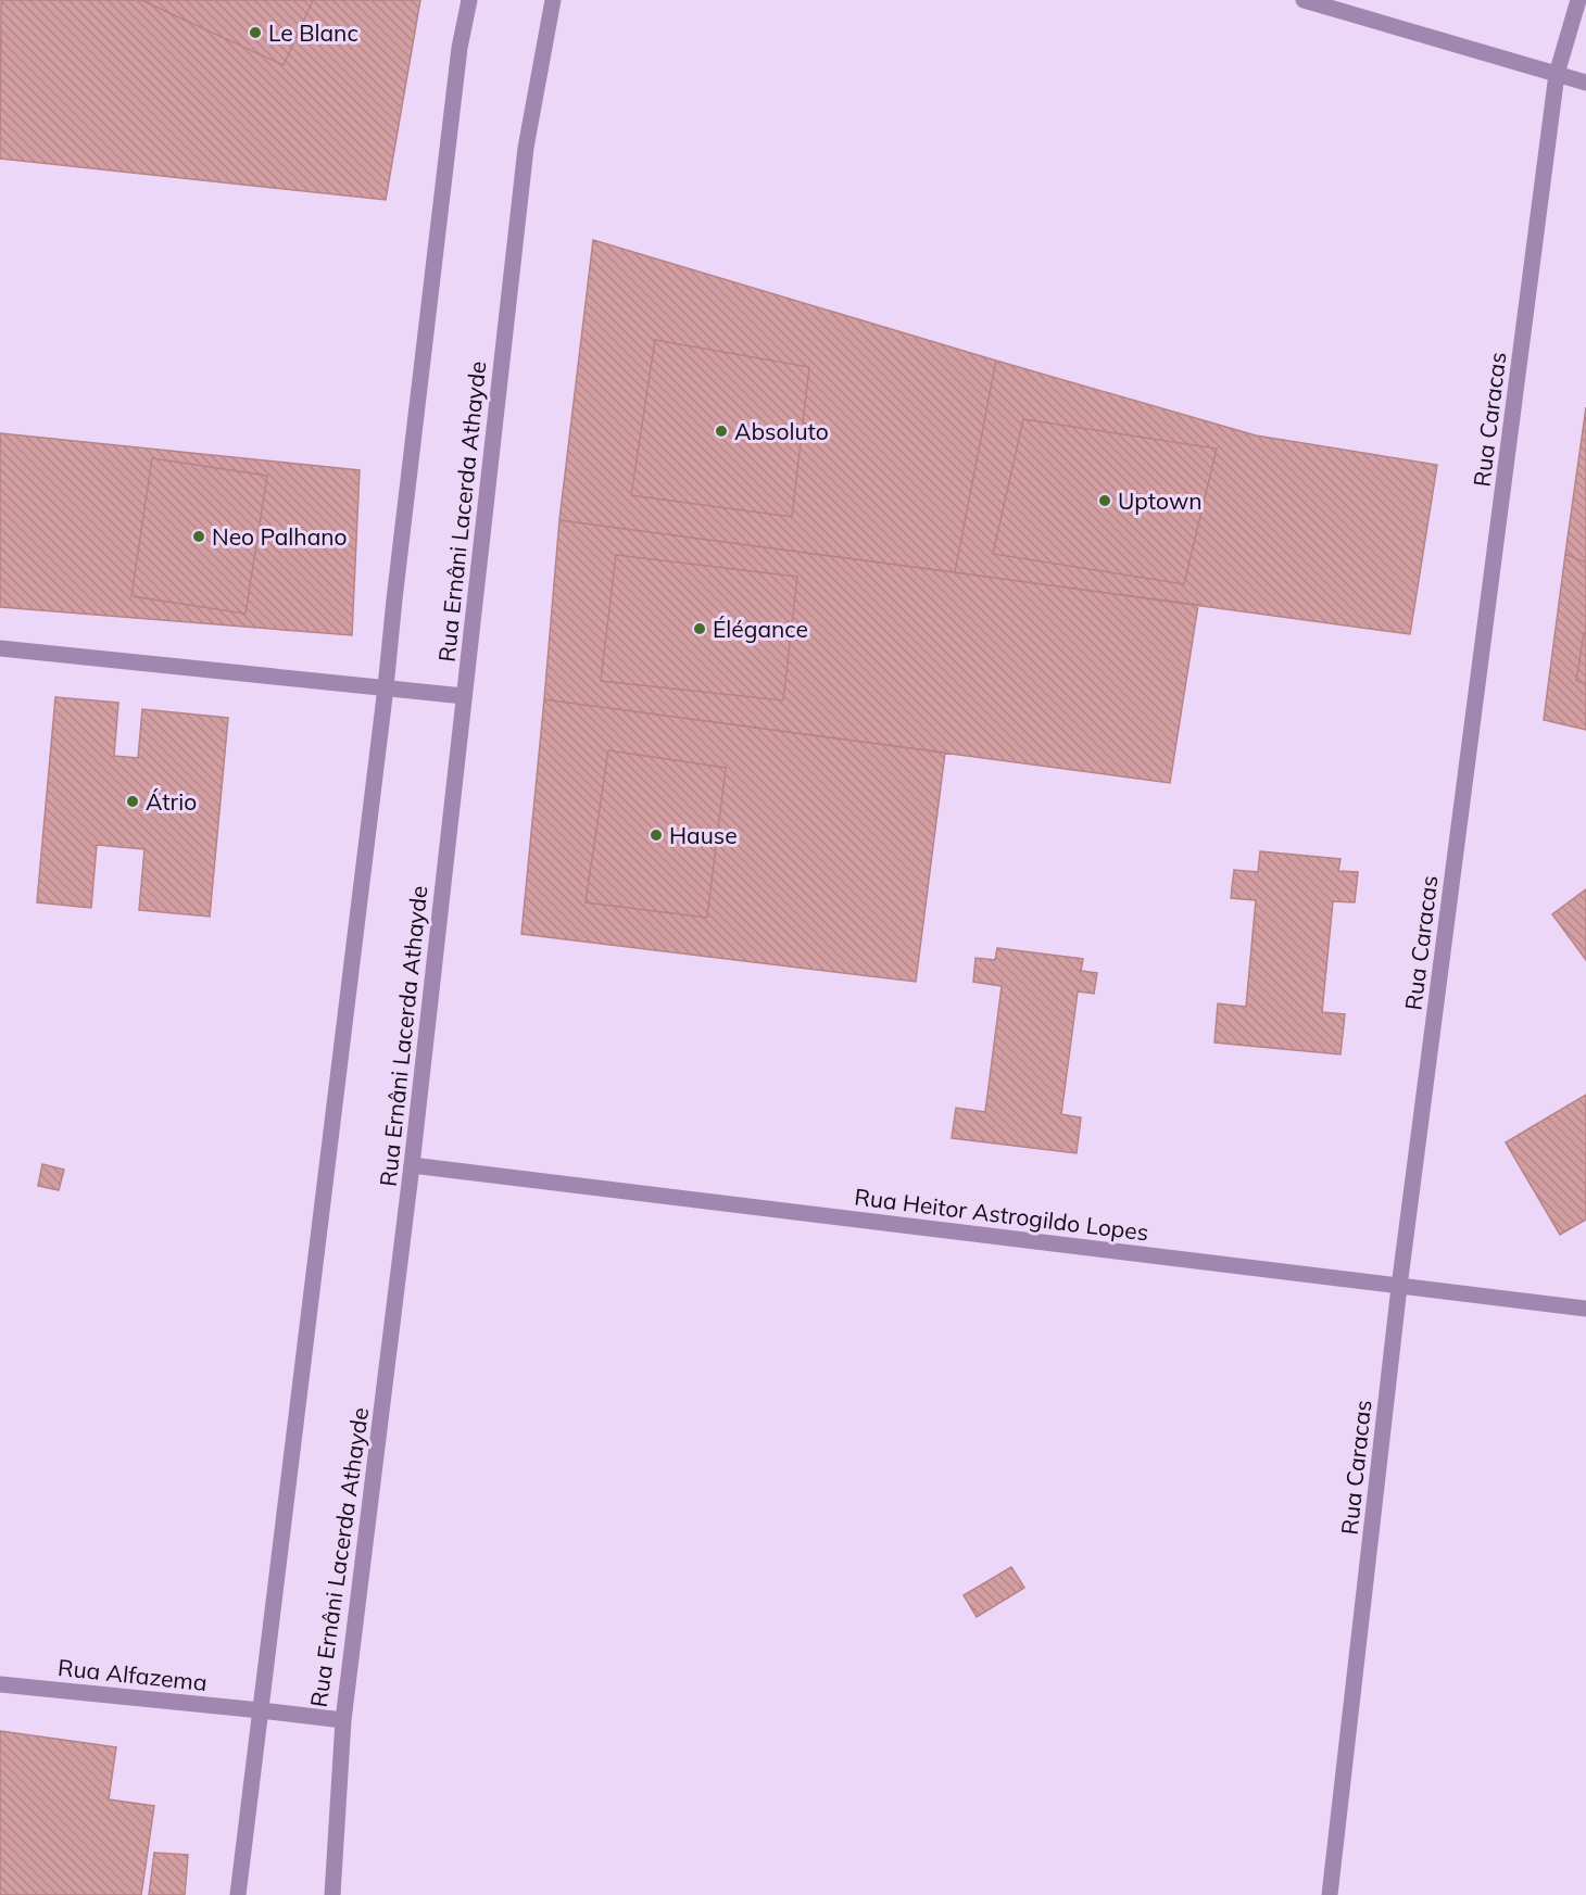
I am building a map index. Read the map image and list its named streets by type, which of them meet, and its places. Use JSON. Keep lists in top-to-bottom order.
{
  "streets": {
    "street": [
      "Rua Caracas",
      "Rua Ernâni Lacerda Athayde",
      "Rua Heitor Astrogildo Lopes",
      "Rua Alfazema"
    ]
  },
  "crossings": [
    ["Rua Caracas", "Rua Heitor Astrogildo Lopes"],
    ["Rua Ernâni Lacerda Athayde", "Rua Heitor Astrogildo Lopes"],
    ["Rua Ernâni Lacerda Athayde", "Rua Alfazema"]
  ],
  "places": [
    "Le Blanc",
    "Absoluto",
    "Uptown",
    "Neo Palhano",
    "Élégance",
    "Átrio",
    "Hause"
  ]
}
